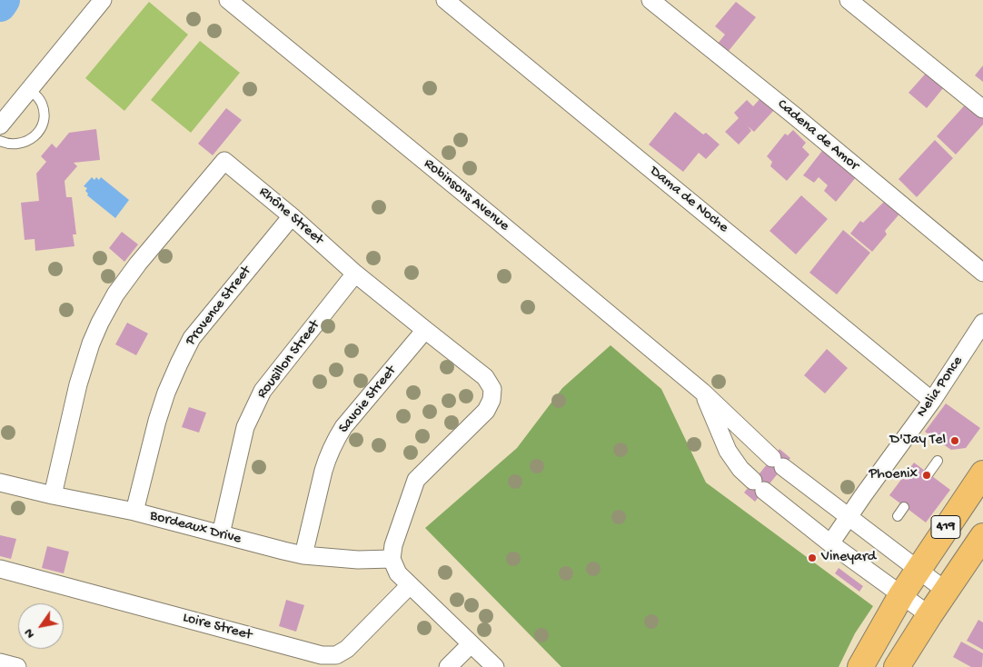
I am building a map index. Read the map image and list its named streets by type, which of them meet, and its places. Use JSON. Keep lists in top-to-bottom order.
{
  "streets": {
    "highway": ["419"],
    "street": [
      "Cadena de Amor",
      "Robinsons Avenue",
      "Dama de Noche",
      "Rhône Street",
      "Provence Street",
      "Rousillon Street",
      "Nelia Ponce",
      "Savoie Street",
      "Bordeaux Drive",
      "Loire Street"
    ]
  },
  "crossings": [
    ["Robinsons Avenue", "Nelia Ponce"],
    ["Robinsons Avenue", "419"],
    ["Dama de Noche", "Nelia Ponce"],
    ["Rhône Street", "Provence Street"],
    ["Rhône Street", "Rousillon Street"],
    ["Rhône Street", "Savoie Street"],
    ["Rhône Street", "Bordeaux Drive"],
    ["Provence Street", "Bordeaux Drive"],
    ["Rousillon Street", "Bordeaux Drive"],
    ["Savoie Street", "Bordeaux Drive"]
  ],
  "places": ["D'Jay Tel", "Phoenix", "Vineyard"],
  "north": "bottom left"
}
